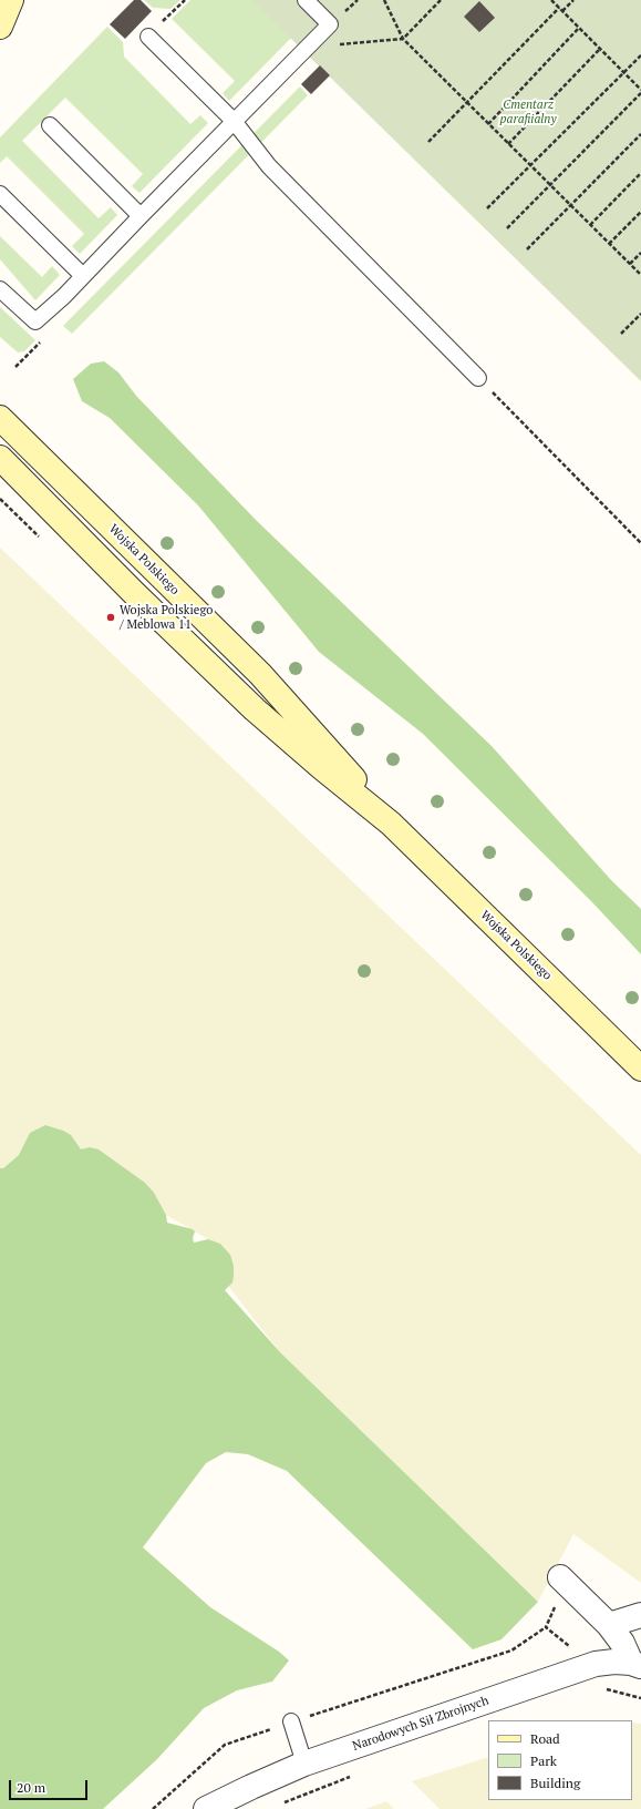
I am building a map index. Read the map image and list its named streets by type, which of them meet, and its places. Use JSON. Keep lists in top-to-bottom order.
{
  "streets": {
    "main road": ["Wojska Polskiego"],
    "street": ["Narodowych Sił Zbrojnych"]
  },
  "parks": ["Cmentarz parafiialny"],
  "places": ["Wojska Polskiego / Meblowa 11"],
  "legend": ["Road", "Park", "Building"],
  "scale_bar": "20 m"
}
